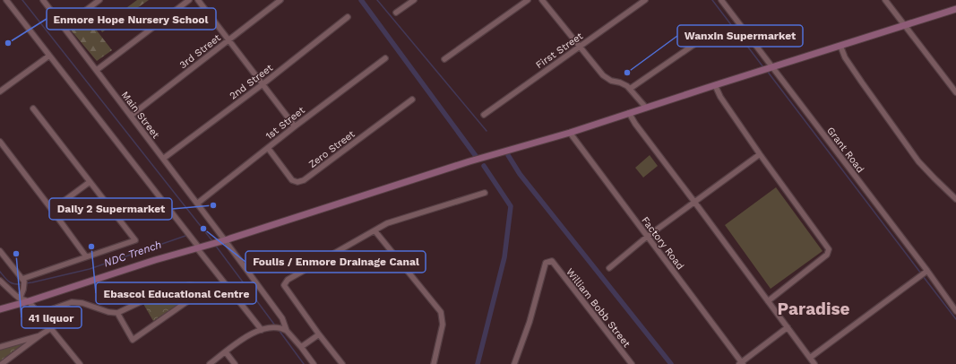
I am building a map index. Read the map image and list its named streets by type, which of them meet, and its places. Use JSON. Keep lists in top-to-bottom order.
{
  "streets": {
    "street": [
      "First Street",
      "3rd Street",
      "2nd Street",
      "Main Street",
      "1st Street",
      "Zero Street",
      "Grant Road",
      "Factory Road",
      "William Bobb Street"
    ]
  },
  "crossings": [
    ["3rd Street", "Main Street"],
    ["2nd Street", "Main Street"],
    ["Main Street", "1st Street"],
    ["1st Street", "Zero Street"]
  ],
  "districts": ["Paradise"],
  "water": ["NDC Trench"],
  "places": [
    "Enmore Hope Nursery School",
    "Wanxin Supermarket",
    "Daily 2 Supermarket",
    "Foulis / Enmore Drainage Canal",
    "Ebascol Educational Centre",
    "41 liquor"
  ]
}
